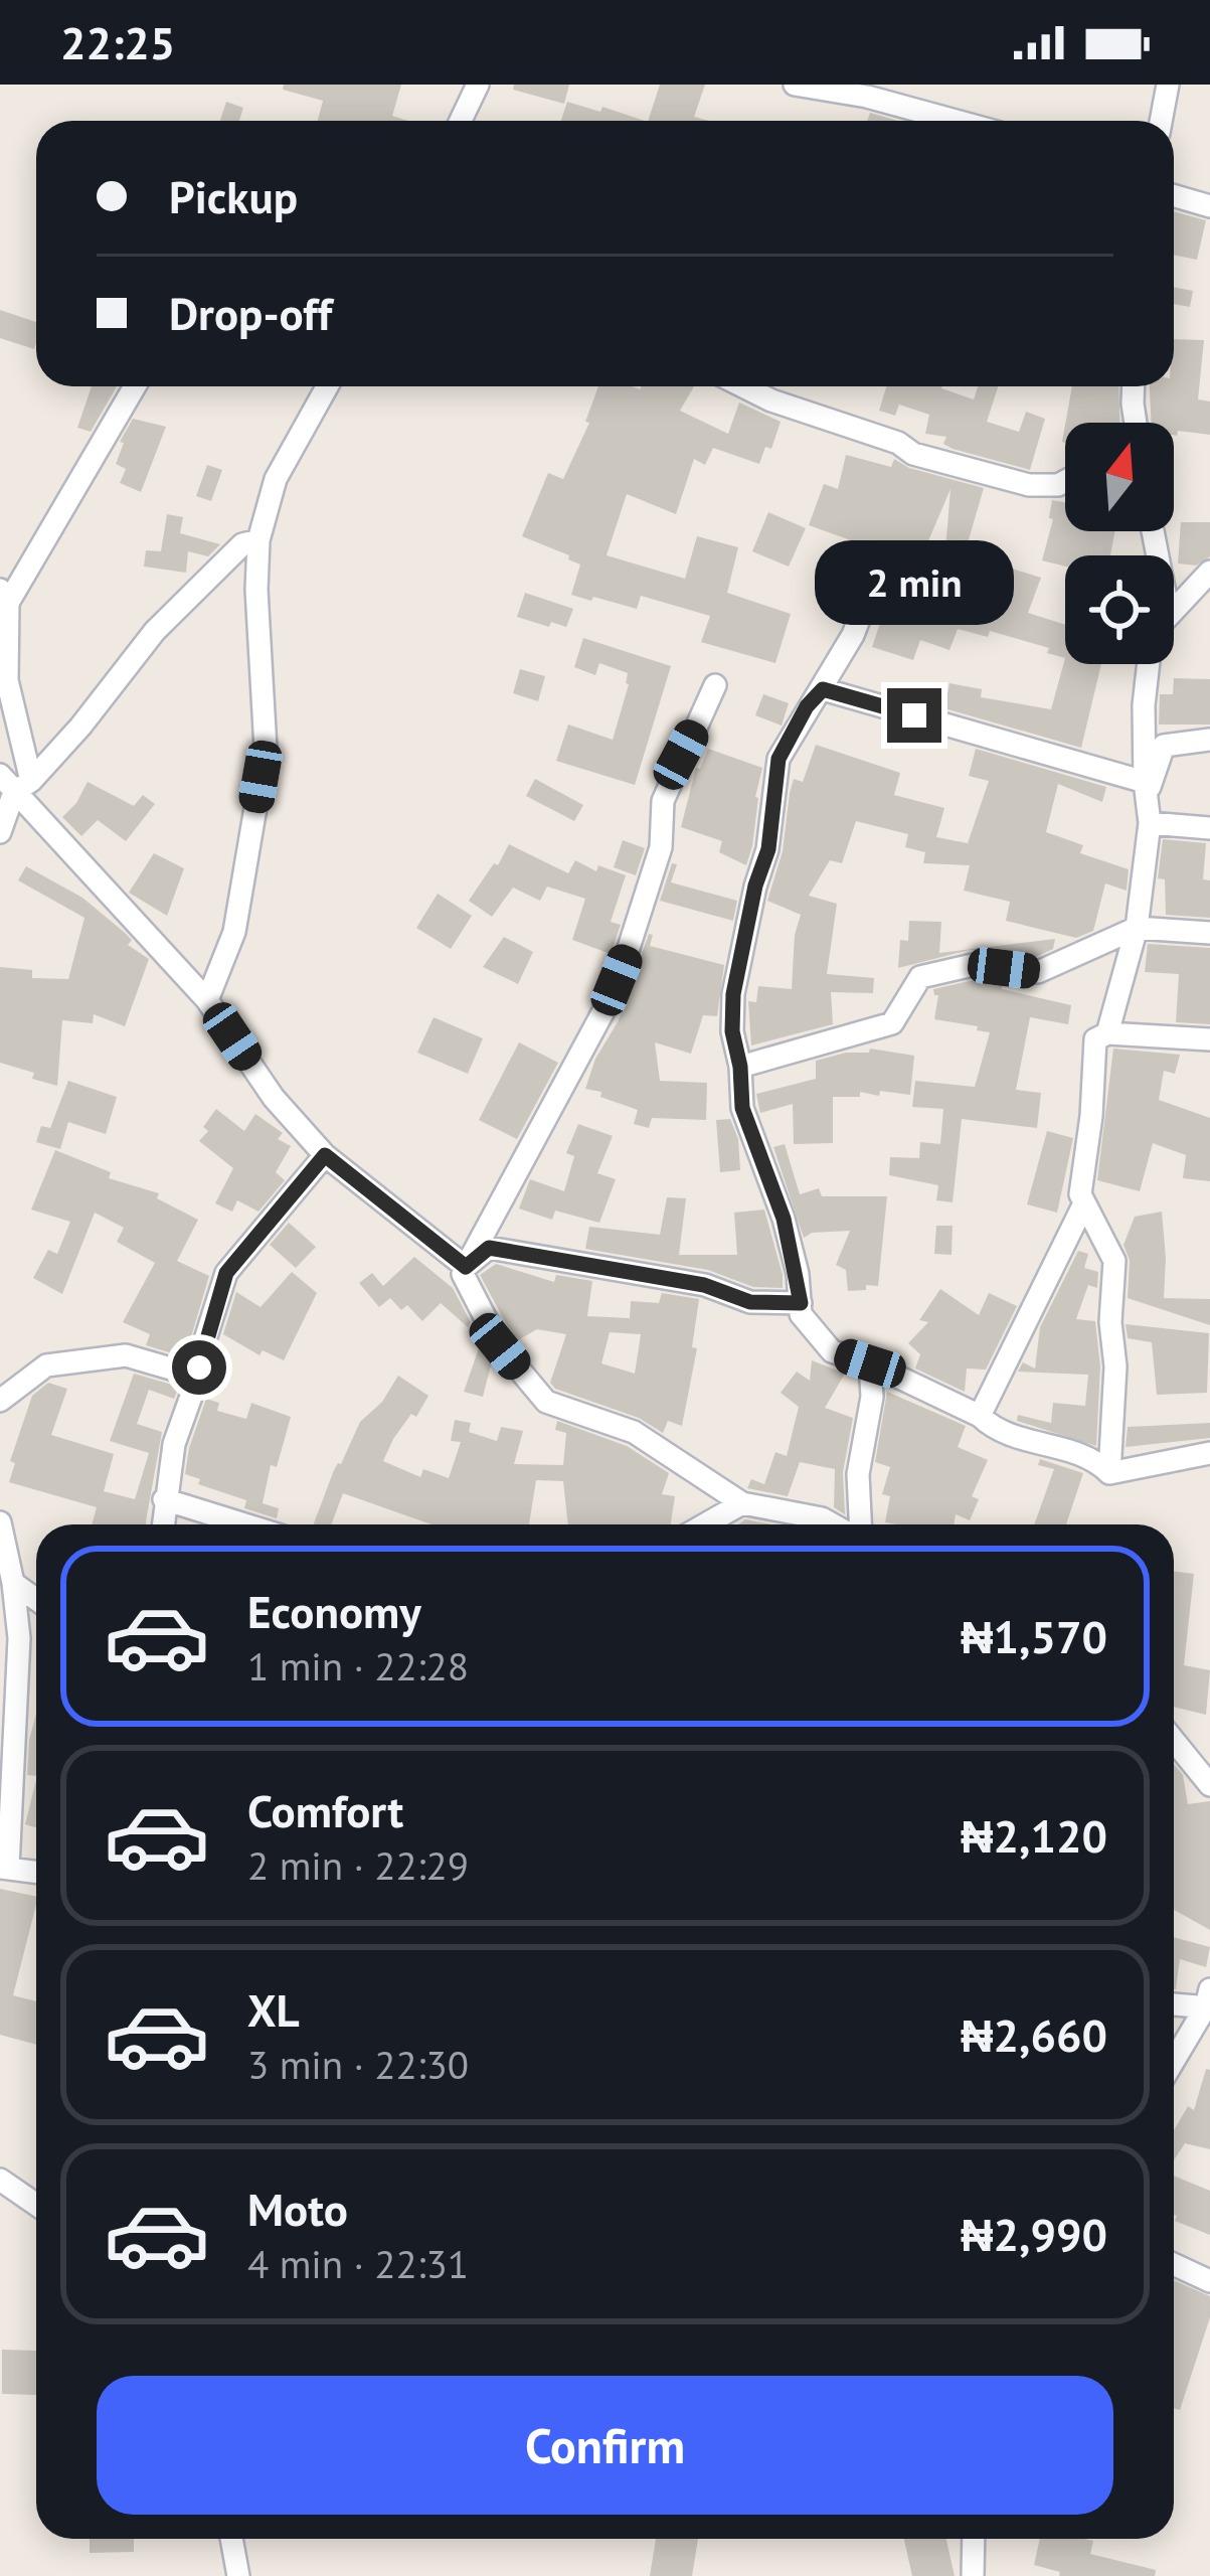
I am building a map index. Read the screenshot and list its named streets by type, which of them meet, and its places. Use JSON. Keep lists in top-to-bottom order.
{
  "north": "top",
  "page": {
    "status": "22:25",
    "banner": ["Pickup", "Drop-off"],
    "bubble": "2 min",
    "list": [
      {
        "name": "Economy",
        "note": "1 min · 22:28",
        "value": "₦1,570"
      },
      {
        "name": "Comfort",
        "note": "2 min · 22:29",
        "value": "₦2,120"
      },
      {
        "name": "XL",
        "note": "3 min · 22:30",
        "value": "₦2,660"
      },
      {
        "name": "Moto",
        "note": "4 min · 22:31",
        "value": "₦2,990"
      }
    ],
    "buttons": "Confirm"
  }
}
